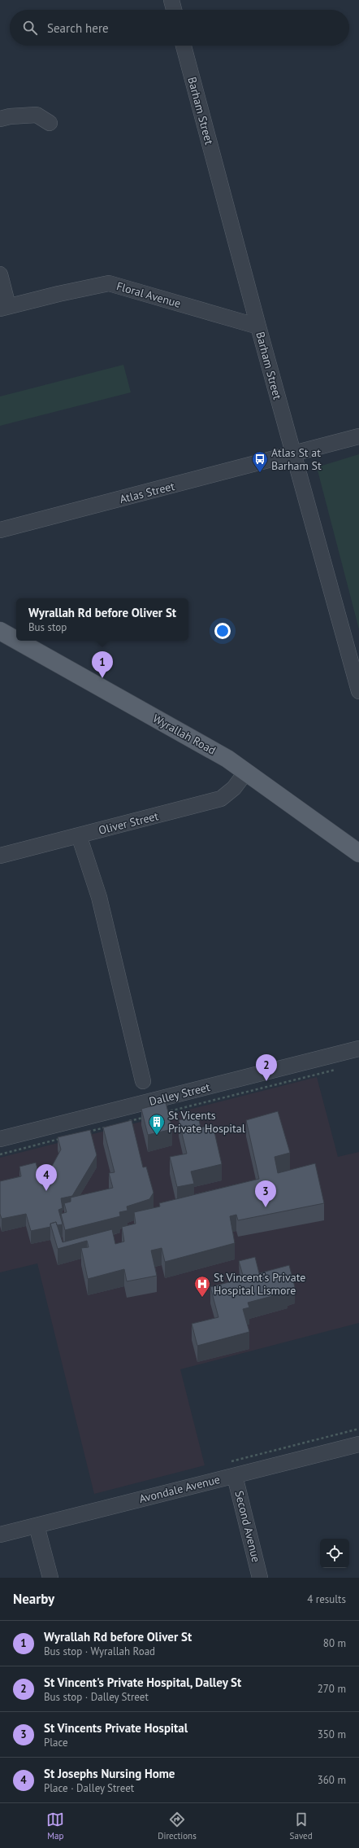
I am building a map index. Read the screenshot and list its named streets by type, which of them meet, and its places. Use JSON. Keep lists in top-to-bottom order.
{
  "streets": {
    "main road": ["Wyrallah Road"],
    "street": [
      "Barham Street",
      "Floral Avenue",
      "Atlas Street",
      "Oliver Street",
      "Dalley Street",
      "Avondale Avenue",
      "Second Avenue"
    ]
  },
  "crossings": [
    ["Barham Street", "Floral Avenue"],
    ["Barham Street", "Atlas Street"],
    ["Wyrallah Road", "Oliver Street"],
    ["Avondale Avenue", "Second Avenue"]
  ],
  "places": {
    "bus stop": ["Atlas St at Barham St"],
    "building": ["St Vicents Private Hospital"],
    "hospital": ["St Vincent's Private Hospital Lismore"]
  },
  "page": {
    "search": "Search here",
    "popup": ["Wyrallah Rd before Oliver St", "Bus stop"],
    "pins": [
      "1",
      "2",
      "4",
      "3"
    ],
    "heading": ["Nearby", "4 results"],
    "list": [
      {
        "mark": "1",
        "name": "Wyrallah Rd before Oliver St",
        "note": "Bus stop · Wyrallah Road",
        "value": "80 m"
      },
      {
        "mark": "2",
        "name": "St Vincent's Private Hospital, Dalley St",
        "note": "Bus stop · Dalley Street",
        "value": "270 m"
      },
      {
        "mark": "3",
        "name": "St Vincents Private Hospital",
        "note": "Place",
        "value": "350 m"
      },
      {
        "mark": "4",
        "name": "St Josephs Nursing Home",
        "note": "Place · Dalley Street",
        "value": "360 m"
      }
    ],
    "nav": ["Map", "Directions", "Saved"]
  }
}
